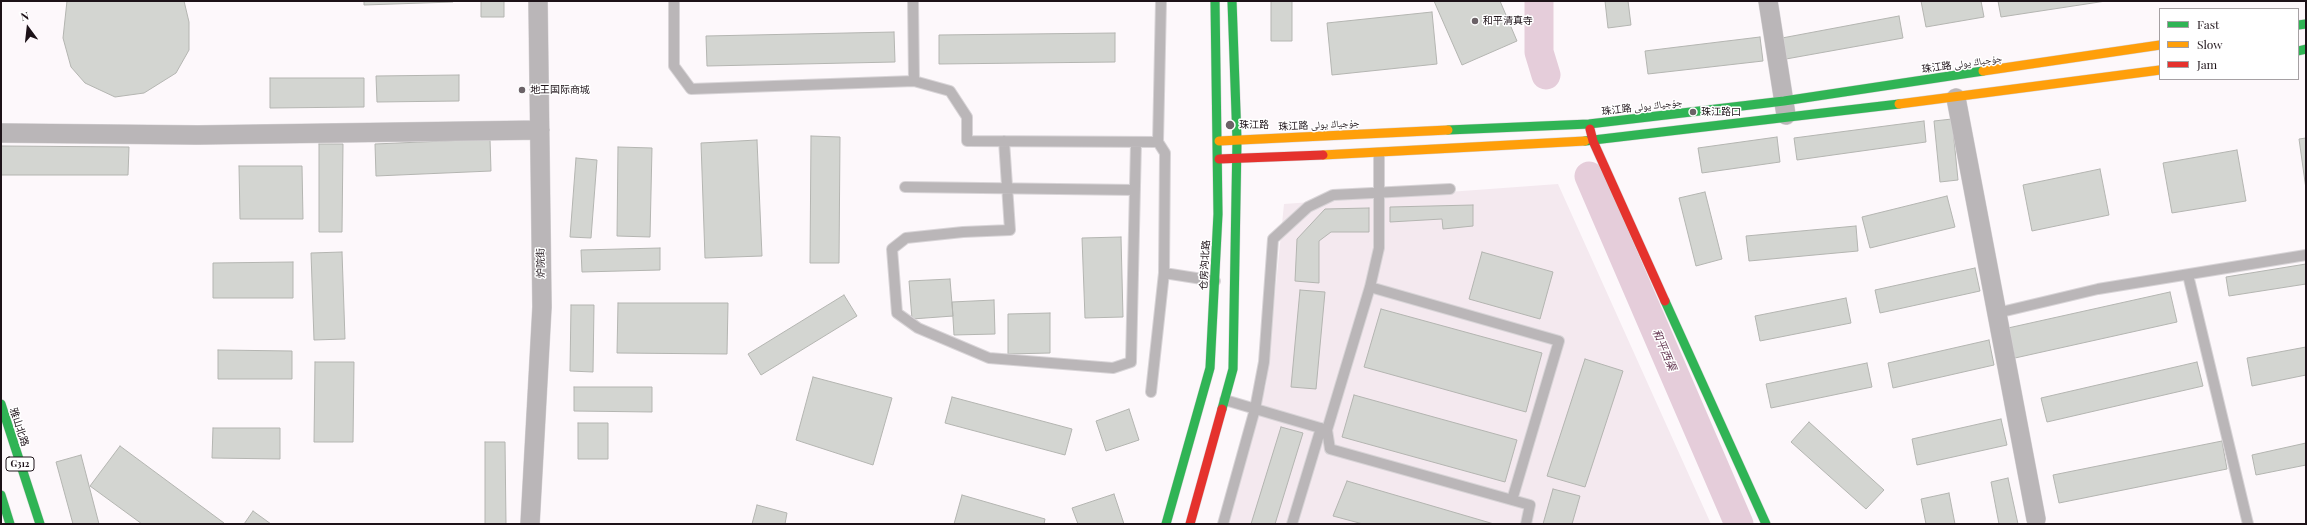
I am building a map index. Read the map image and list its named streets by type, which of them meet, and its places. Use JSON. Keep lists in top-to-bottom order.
{
  "streets": {
    "street": [
      "珠江路 جۇجياڭ يولى",
      "炉院街",
      "仓房沟北路",
      "雅山北路",
      "G312"
    ]
  },
  "crossings": [
    ["珠江路 جۇجياڭ يولى", "仓房沟北路"]
  ],
  "water": ["和平西渠"],
  "places": [
    "和平清真寺",
    "地王国际商城",
    "珠江路口",
    "珠江路"
  ],
  "legend": ["Fast", "Slow", "Jam"],
  "north": "top"
}
